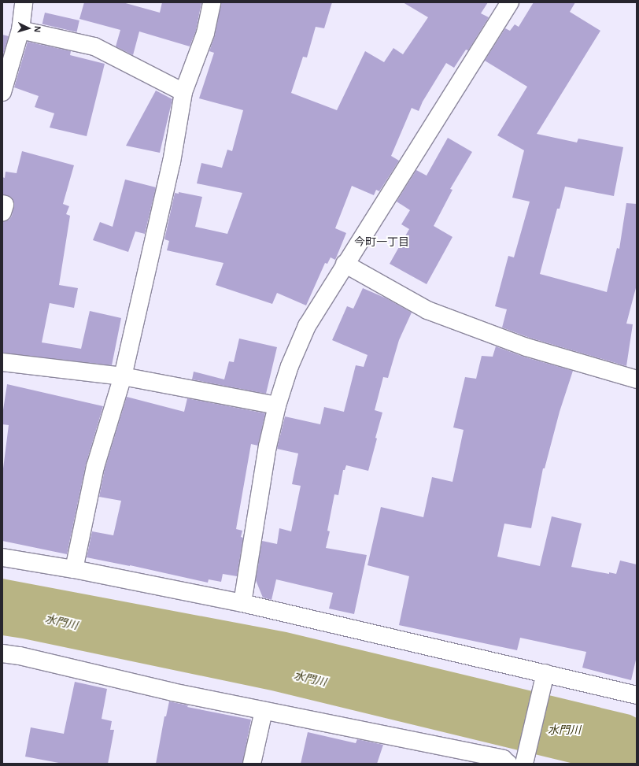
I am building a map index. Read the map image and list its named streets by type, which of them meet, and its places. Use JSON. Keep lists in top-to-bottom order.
{
  "districts": ["今町一丁目"],
  "water": ["水門川"],
  "north": "right"
}
